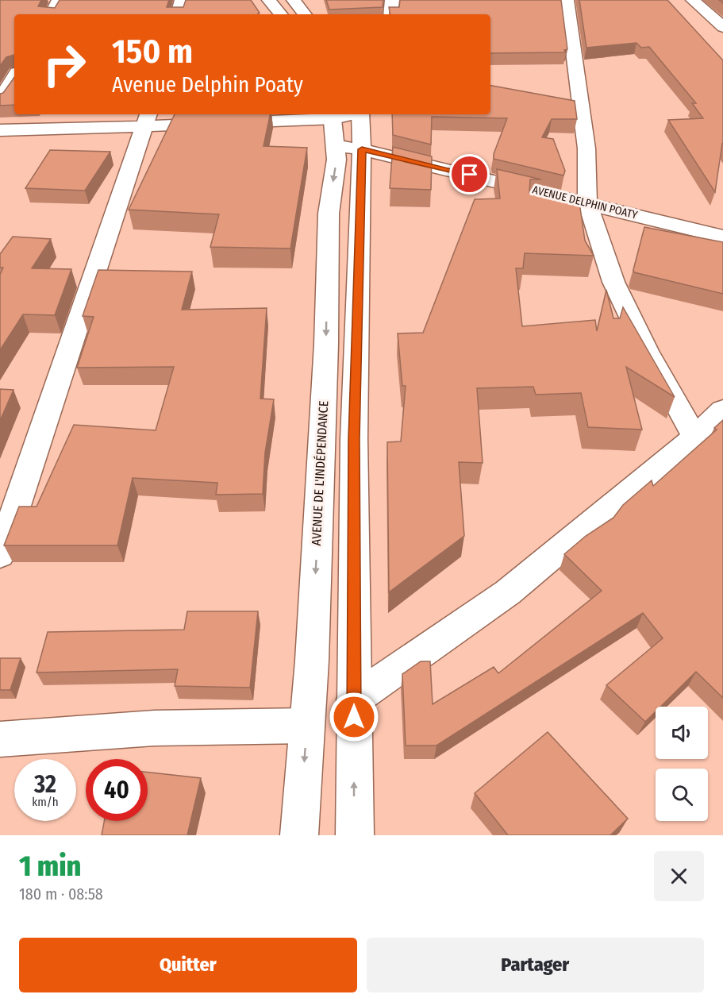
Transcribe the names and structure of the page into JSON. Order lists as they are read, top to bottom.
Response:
{
  "streets": {
    "street": ["AVENUE DELPHIN POATY", "AVENUE DE L'INDÉPENDANCE"]
  },
  "crossings": [
    ["AVENUE DELPHIN POATY", "AVENUE DE L'INDÉPENDANCE"]
  ],
  "page": {
    "turn": ["150 m", "Avenue Delphin Poaty"],
    "speed": "32 km/h",
    "limit": "40",
    "heading": ["1 min", "180 m · 08:58"],
    "buttons": ["Quitter", "Partager"]
  }
}
